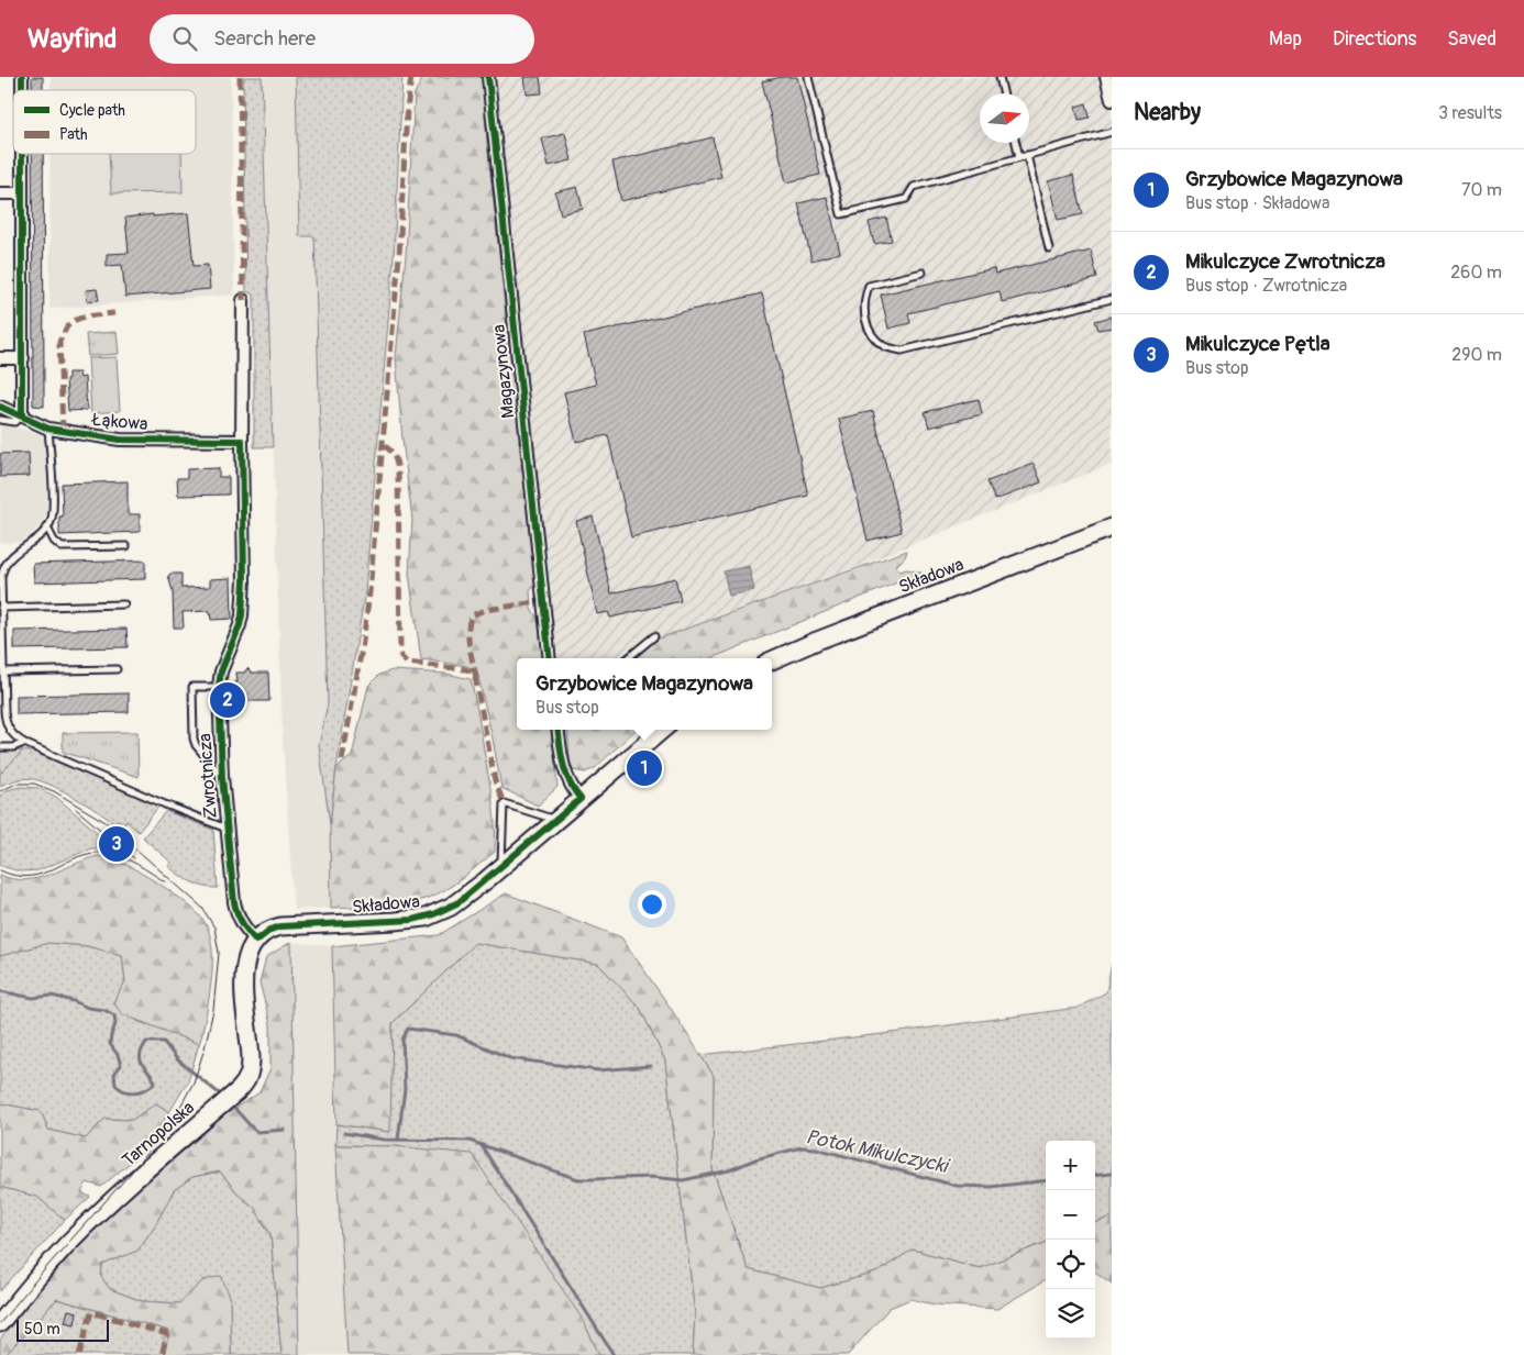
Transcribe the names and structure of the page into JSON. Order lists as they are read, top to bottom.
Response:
{
  "streets": {
    "main road": ["Składowa", "Tarnopolska"],
    "street": ["Magazynowa", "Łąkowa", "Zwrotnicza"]
  },
  "crossings": [
    ["Łąkowa", "Zwrotnicza"],
    ["Składowa", "Zwrotnicza"],
    ["Składowa", "Tarnopolska"],
    ["Zwrotnicza", "Tarnopolska"]
  ],
  "water": ["Potok Mikulczycki"],
  "legend": ["Cycle path", "Path"],
  "scale_bar": "50 m",
  "north": "right",
  "page": {
    "header": "Wayfind",
    "search": "Search here",
    "nav": ["Map", "Directions", "Saved"],
    "heading": ["Nearby", "3 results"],
    "list": [
      {
        "mark": "1",
        "name": "Grzybowice Magazynowa",
        "note": "Bus stop · Składowa",
        "value": "70 m"
      },
      {
        "mark": "2",
        "name": "Mikulczyce Zwrotnicza",
        "note": "Bus stop · Zwrotnicza",
        "value": "260 m"
      },
      {
        "mark": "3",
        "name": "Mikulczyce Pętla",
        "note": "Bus stop",
        "value": "290 m"
      }
    ],
    "popup": ["Grzybowice Magazynowa", "Bus stop"],
    "pins": ["2", "1", "3"],
    "map_buttons": ["+", "−"],
    "scale": "50 m"
  }
}
